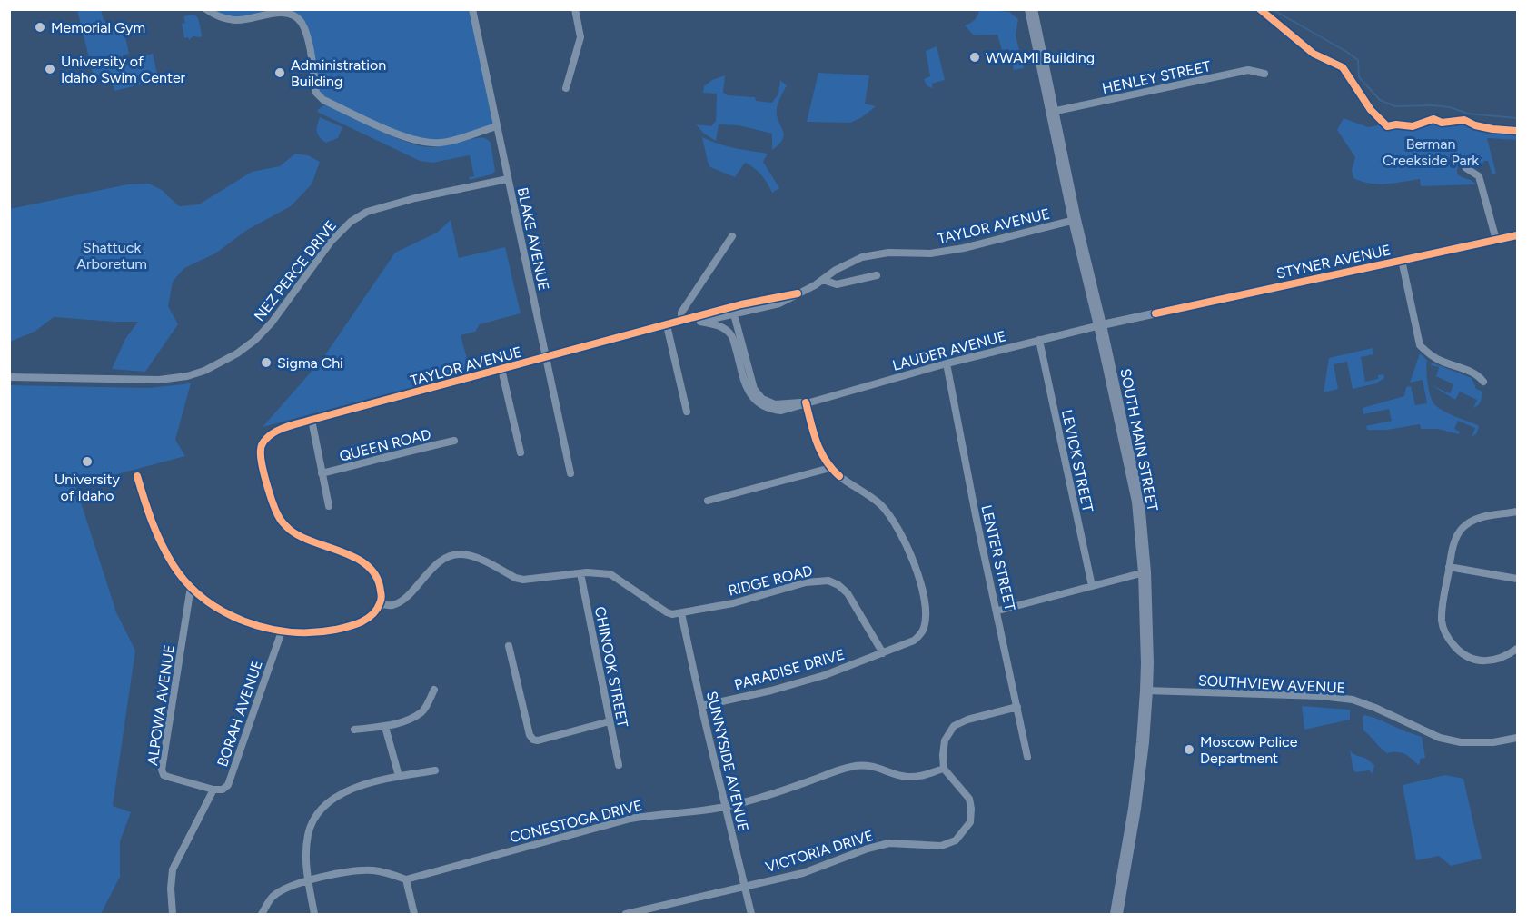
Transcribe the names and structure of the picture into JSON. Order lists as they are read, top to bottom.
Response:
{
  "streets": {
    "highway": ["SOUTH MAIN STREET"],
    "street": [
      "HENLEY STREET",
      "TAYLOR AVENUE",
      "BLAKE AVENUE",
      "STYNER AVENUE",
      "NEZ PERCE DRIVE",
      "LAUDER AVENUE",
      "QUEEN ROAD",
      "LEVICK STREET",
      "LENTER STREET",
      "RIDGE ROAD",
      "CHINOOK STREET",
      "PARADISE DRIVE",
      "SOUTHVIEW AVENUE",
      "ALPOWA AVENUE",
      "BORAH AVENUE",
      "SUNNYSIDE AVENUE",
      "CONESTOGA DRIVE",
      "VICTORIA DRIVE"
    ]
  },
  "crossings": [
    ["HENLEY STREET", "SOUTH MAIN STREET"],
    ["TAYLOR AVENUE", "BLAKE AVENUE"],
    ["TAYLOR AVENUE", "LAUDER AVENUE"],
    ["TAYLOR AVENUE", "SOUTH MAIN STREET"],
    ["TAYLOR AVENUE", "RIDGE ROAD"],
    ["BLAKE AVENUE", "NEZ PERCE DRIVE"],
    ["STYNER AVENUE", "LAUDER AVENUE"],
    ["STYNER AVENUE", "SOUTH MAIN STREET"],
    ["LAUDER AVENUE", "SOUTH MAIN STREET"],
    ["LAUDER AVENUE", "LEVICK STREET"],
    ["LAUDER AVENUE", "LENTER STREET"],
    ["SOUTH MAIN STREET", "SOUTHVIEW AVENUE"],
    ["RIDGE ROAD", "CHINOOK STREET"],
    ["RIDGE ROAD", "PARADISE DRIVE"],
    ["RIDGE ROAD", "SUNNYSIDE AVENUE"],
    ["PARADISE DRIVE", "SUNNYSIDE AVENUE"],
    ["ALPOWA AVENUE", "BORAH AVENUE"],
    ["SUNNYSIDE AVENUE", "CONESTOGA DRIVE"],
    ["SUNNYSIDE AVENUE", "VICTORIA DRIVE"],
    ["CONESTOGA DRIVE", "VICTORIA DRIVE"]
  ],
  "parks": ["Berman Creekside Park", "Shattuck Arboretum"],
  "places": [
    "Memorial Gym",
    "WWAMI Building",
    "University of Idaho Swim Center",
    "Administration Building",
    "Sigma Chi",
    "University of Idaho",
    "Moscow Police Department"
  ]
}
